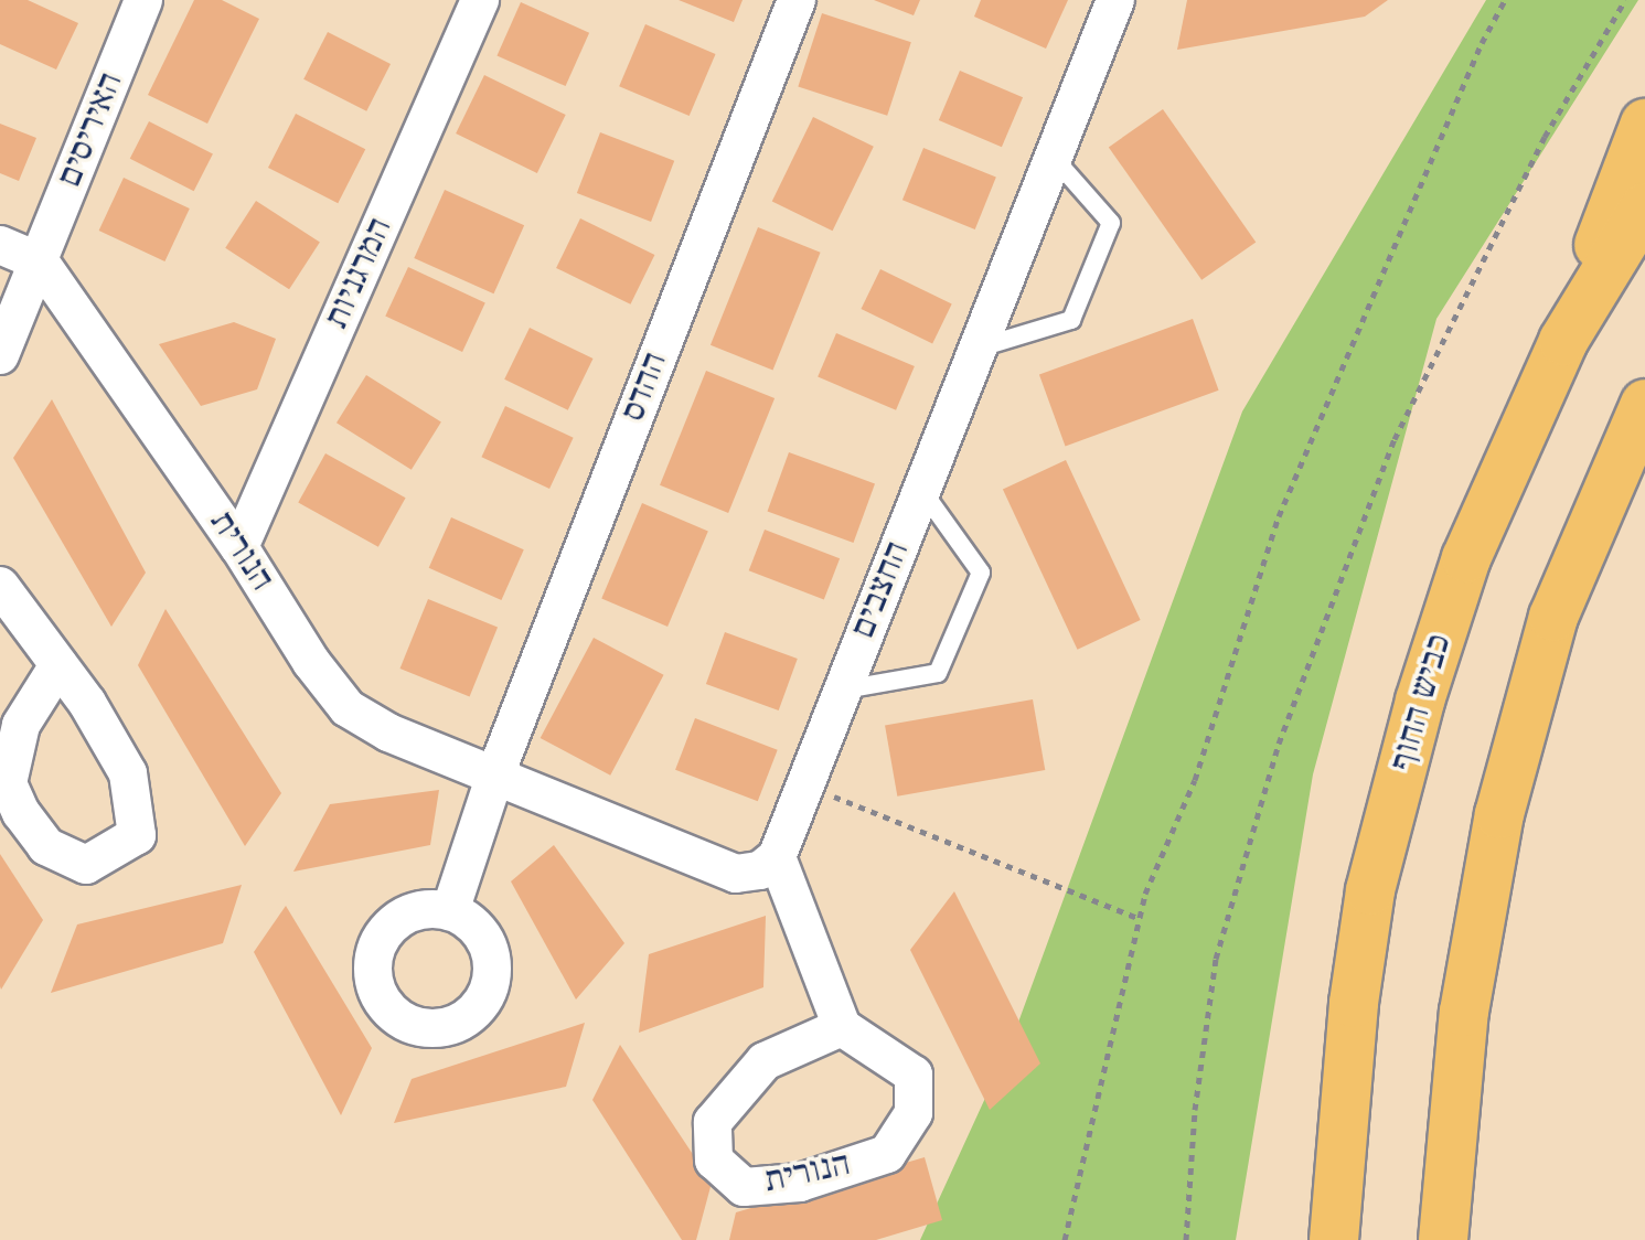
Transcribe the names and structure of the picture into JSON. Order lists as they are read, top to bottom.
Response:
{
  "streets": {
    "highway": ["כביש החוף"],
    "street": [
      "האיריסים",
      "המרגניות",
      "ההדס",
      "הנורית",
      "החצבים"
    ]
  },
  "crossings": [
    ["האיריסים", "הנורית"],
    ["המרגניות", "הנורית"],
    ["ההדס", "הנורית"],
    ["הנורית", "החצבים"]
  ]
}
